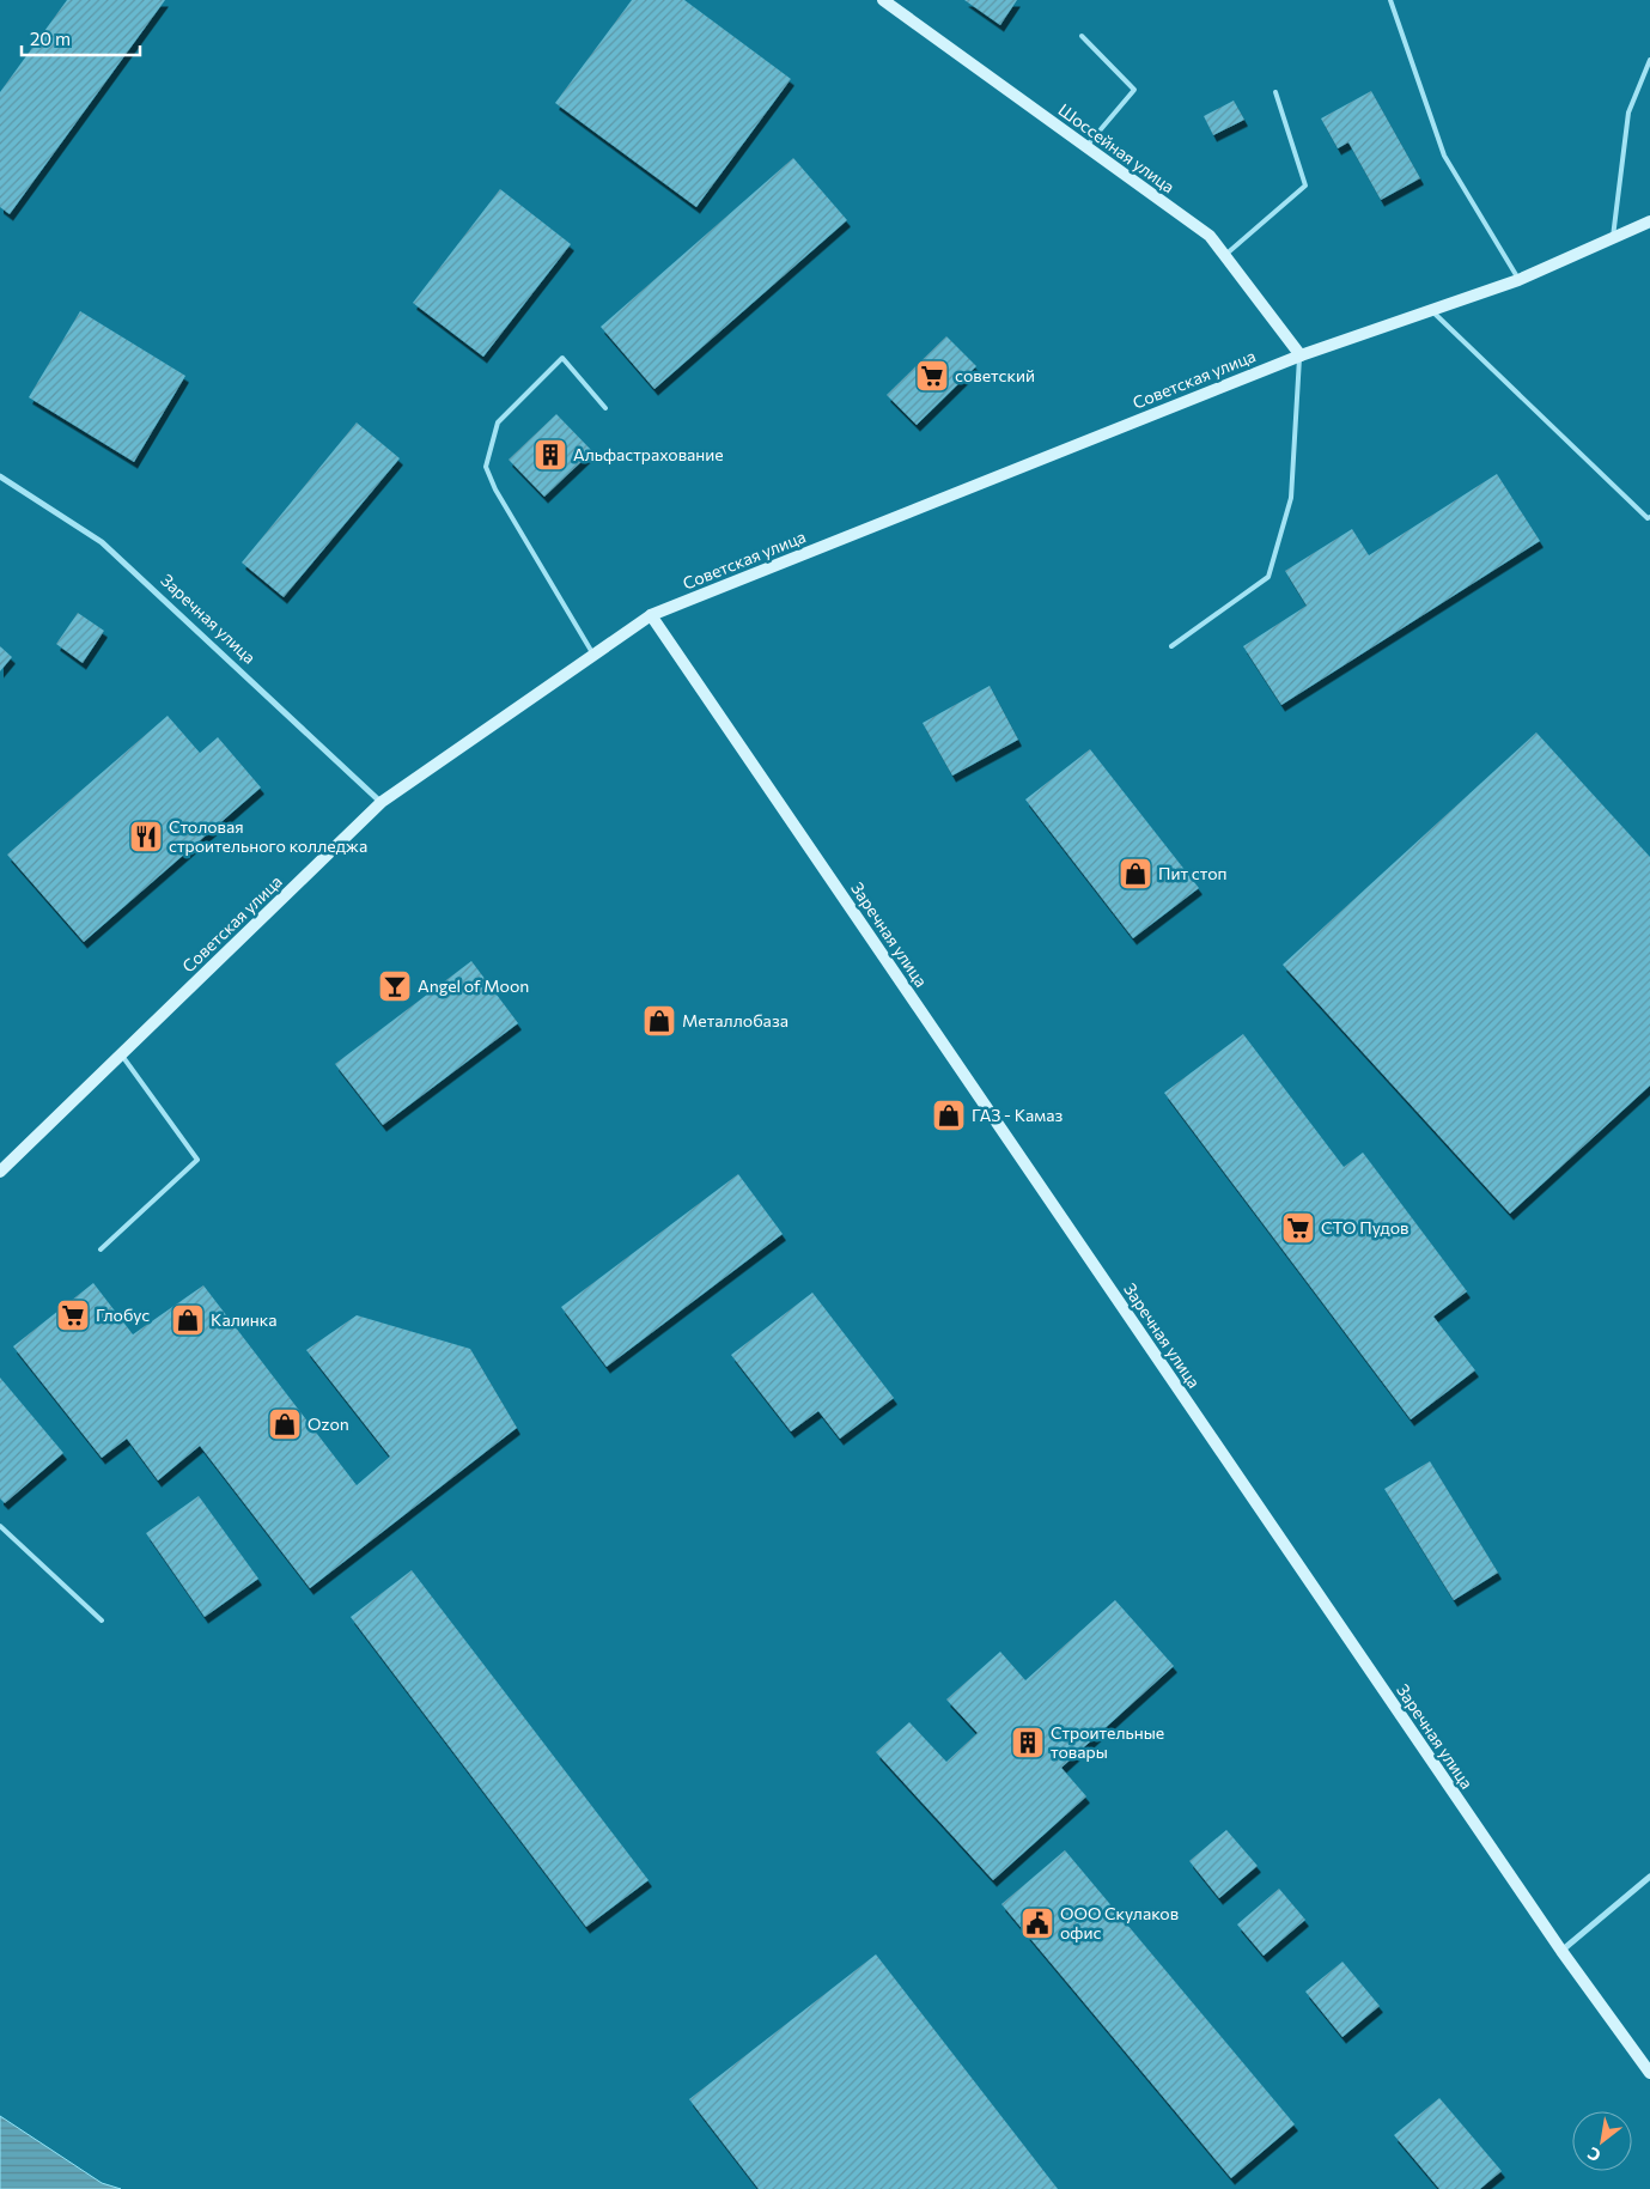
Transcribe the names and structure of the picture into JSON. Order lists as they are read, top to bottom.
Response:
{
  "streets": {
    "main road": ["Шоссейная улица", "Советская улица", "Заречная улица"]
  },
  "crossings": [
    ["Шоссейная улица", "Советская улица"],
    ["Советская улица", "Заречная улица"]
  ],
  "places": {
    "supermarket": ["советский", "СТО Пудов", "Глобус"],
    "building": ["Альфастрахование", "Строительные товары"],
    "restaurant": ["Столовая строительного колледжа"],
    "shop": [
      "Пит стоп",
      "Металлобаза",
      "ГАЗ - Камаз",
      "Калинка",
      "Ozon"
    ],
    "bar": ["Angel of Moon"],
    "public building": ["ООО Скулаков офис"]
  },
  "scale_bar": "20 m",
  "north": "bottom left"
}
